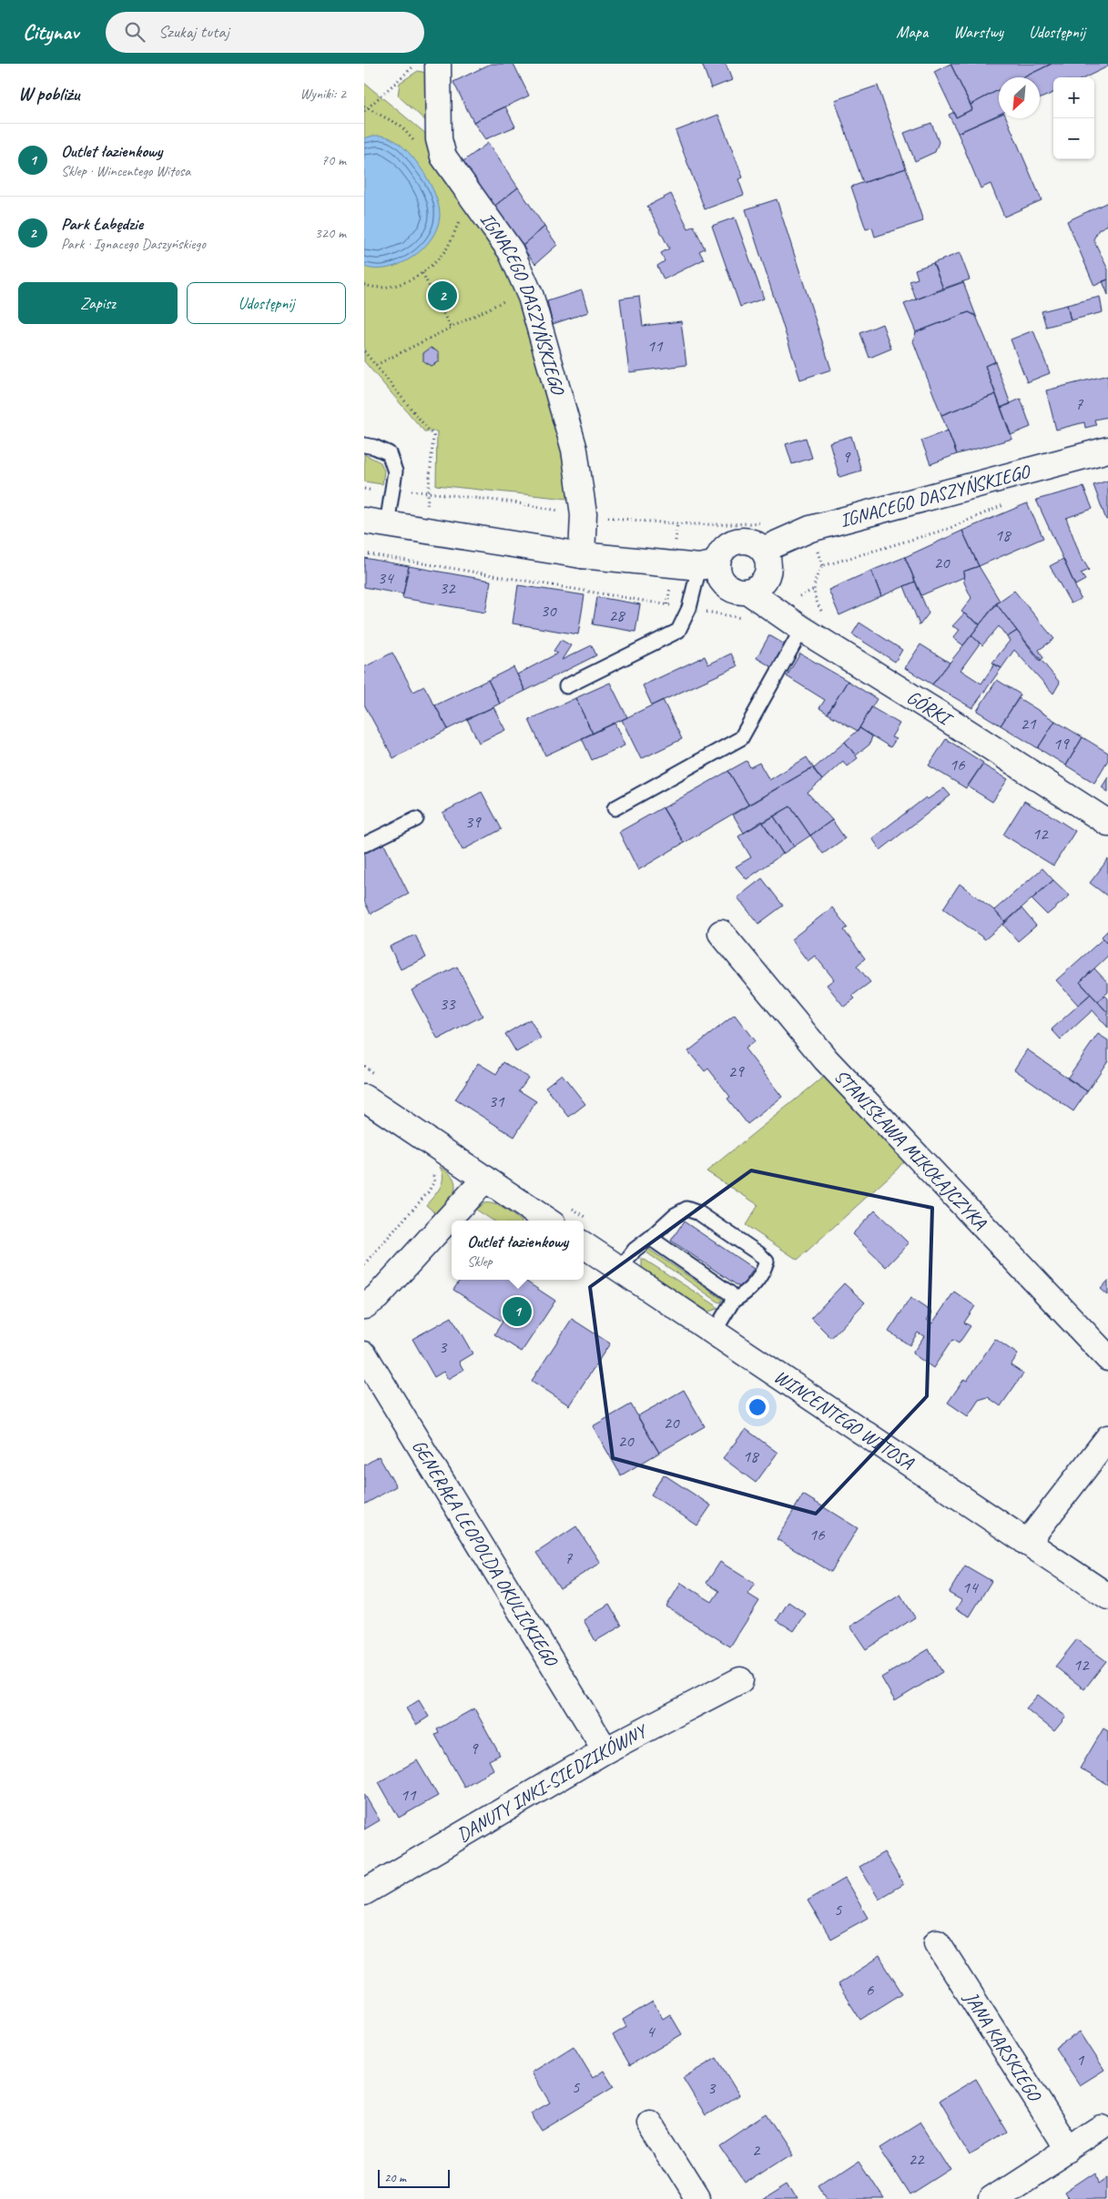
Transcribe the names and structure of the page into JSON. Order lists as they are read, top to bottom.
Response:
{
  "streets": {
    "street": [
      "IGNACEGO DASZYŃSKIEGO",
      "GÓRKI",
      "STANISŁAWA MIKOŁAJCZYKA",
      "WINCENTEGO WITOSA",
      "GENERAŁA LEOPOLDA OKULICKIEGO",
      "DANUTY INKI-SIEDZIKÓWNY",
      "JANA KARSKIEGO"
    ]
  },
  "crossings": [
    ["IGNACEGO DASZYŃSKIEGO", "GÓRKI"],
    ["GENERAŁA LEOPOLDA OKULICKIEGO", "DANUTY INKI-SIEDZIKÓWNY"]
  ],
  "house_numbers": [
    "11",
    "7",
    "9",
    "18",
    "20",
    "34",
    "32",
    "30",
    "28",
    "21",
    "19",
    "16",
    "39",
    "12",
    "33",
    "29",
    "31",
    "3",
    "20",
    "20",
    "18",
    "16",
    "7",
    "14",
    "12",
    "9",
    "11",
    "5",
    "6",
    "4",
    "1",
    "5",
    "3",
    "2",
    "22"
  ],
  "scale_bar": "20 m",
  "north": "bottom left",
  "page": {
    "header": "Citynav",
    "search": "Szukaj tutaj",
    "nav": ["Mapa", "Warstwy", "Udostępnij"],
    "heading": ["W pobliżu", "Wyniki: 2"],
    "map_buttons": ["+", "−"],
    "list": [
      {
        "mark": "1",
        "name": "Outlet łazienkowy",
        "note": "Sklep · Wincentego Witosa",
        "value": "70 m"
      },
      {
        "mark": "2",
        "name": "Park Łabędzie",
        "note": "Park · Ignacego Daszyńskiego",
        "value": "320 m"
      }
    ],
    "buttons": ["Zapisz", "Udostępnij"],
    "pins": ["2", "1"],
    "popup": ["Outlet łazienkowy", "Sklep"],
    "scale": "20 m"
  }
}
